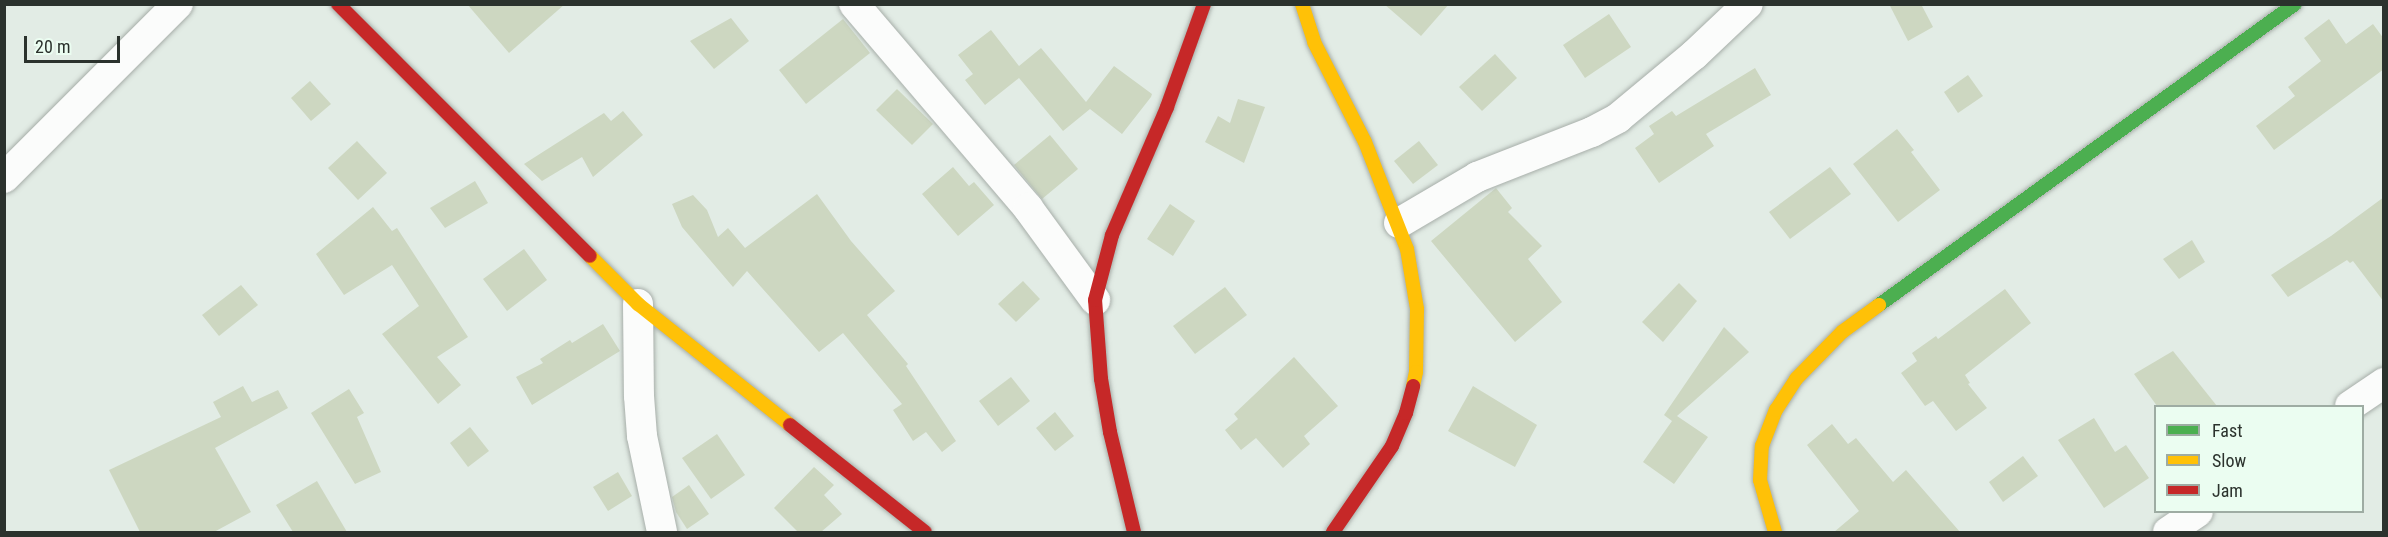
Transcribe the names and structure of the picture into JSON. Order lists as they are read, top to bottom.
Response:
{
  "legend": ["Fast", "Slow", "Jam"],
  "scale_bar": "20 m"
}
